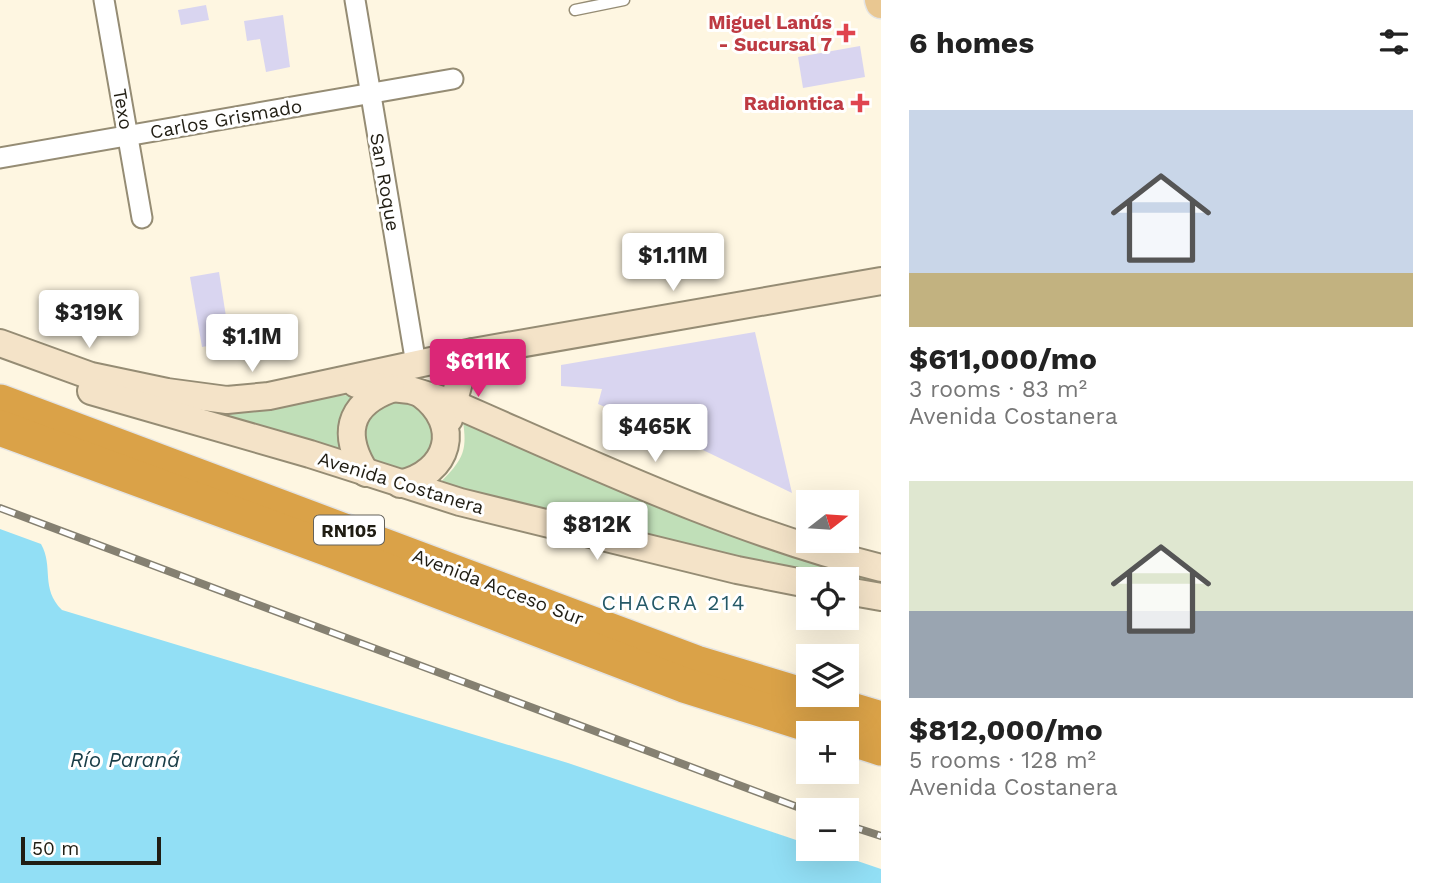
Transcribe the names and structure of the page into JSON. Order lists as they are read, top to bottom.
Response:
{
  "streets": {
    "highway": ["RN105", "Avenida Acceso Sur"],
    "main road": ["Avenida Costanera"],
    "street": ["Texo", "Carlos Grismado", "San Roque"]
  },
  "crossings": [
    ["Texo", "Carlos Grismado"],
    ["Carlos Grismado", "San Roque"]
  ],
  "districts": ["CHACRA 214"],
  "water": ["Río Paraná"],
  "places": {
    "health": ["Miguel Lanús - Sucursal 7", "Radiontica"]
  },
  "scale_bar": "50 m",
  "north": "right",
  "page": {
    "heading": "6 homes",
    "list": [
      {
        "name": "$611,000/mo",
        "note": "3 rooms · 83 m² · Avenida Costanera"
      },
      {
        "name": "$812,000/mo",
        "note": "5 rooms · 128 m² · Avenida Costanera"
      }
    ],
    "price": [
      "$1.11M",
      "$319K",
      "$1.1M",
      "$611K",
      "$465K",
      "$812K"
    ],
    "map_buttons": ["+", "−"],
    "scale": "50 m"
  }
}
